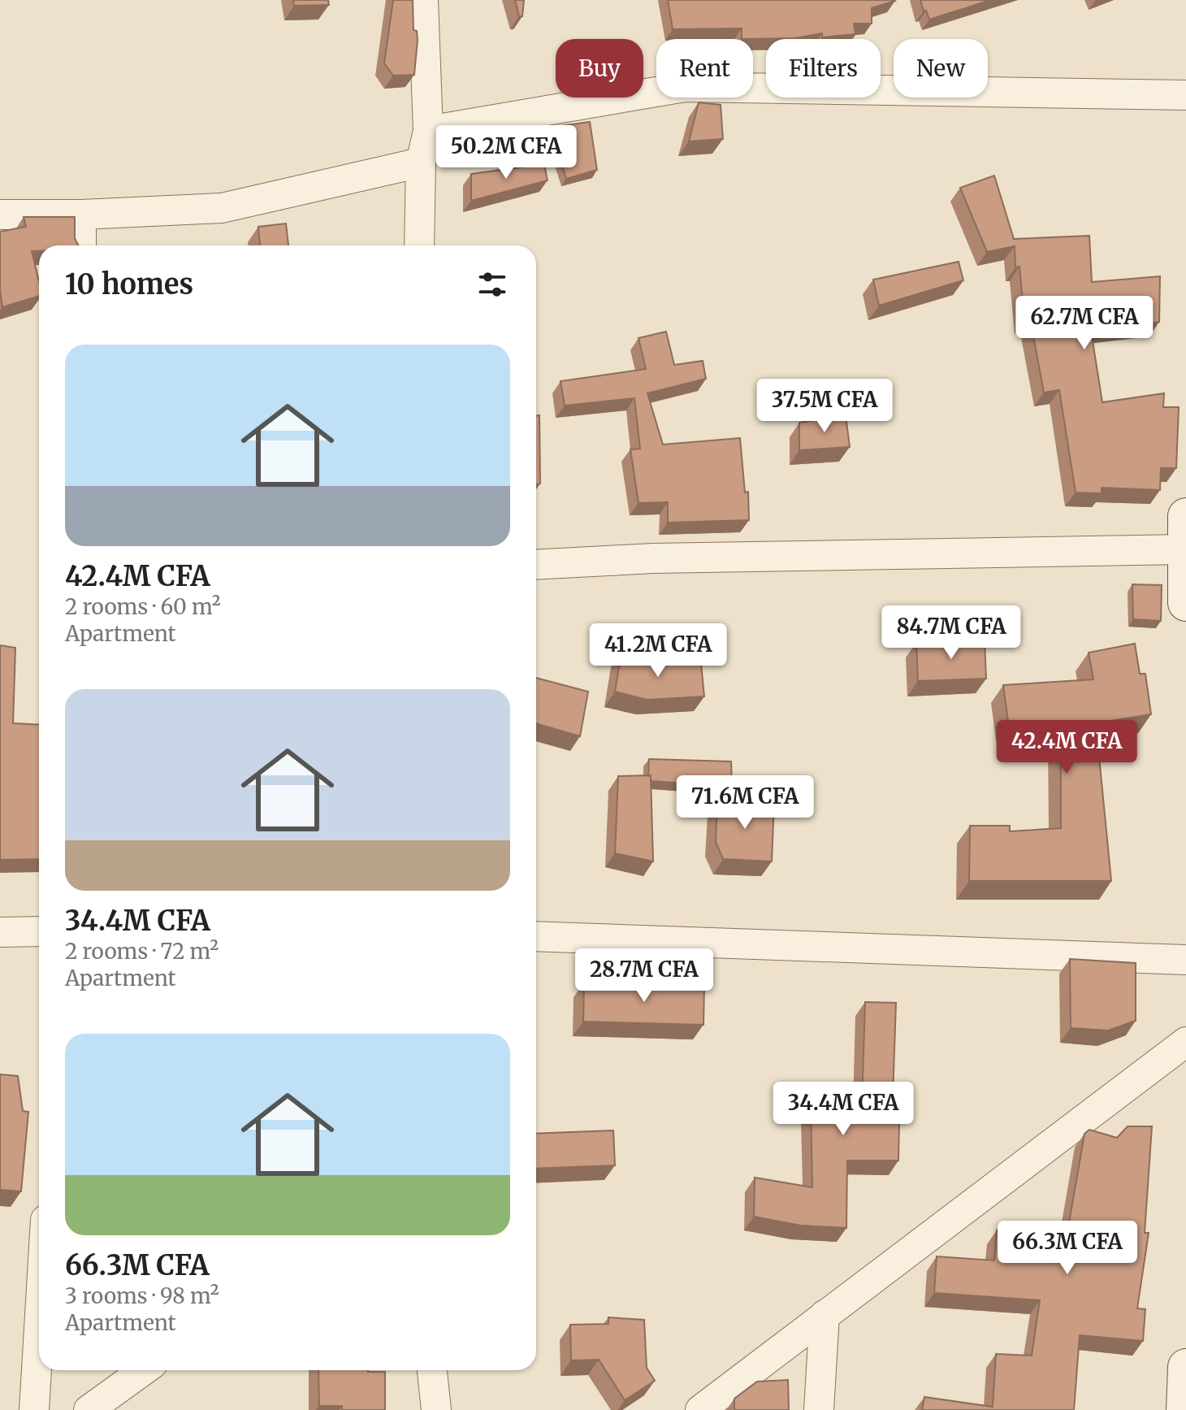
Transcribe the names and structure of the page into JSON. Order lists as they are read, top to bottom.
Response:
{
  "page": {
    "chip": [
      "Buy",
      "Rent",
      "Filters",
      "New"
    ],
    "price": [
      "50.2M CFA",
      "62.7M CFA",
      "37.5M CFA",
      "84.7M CFA",
      "41.2M CFA",
      "42.4M CFA",
      "71.6M CFA",
      "28.7M CFA",
      "34.4M CFA",
      "66.3M CFA"
    ],
    "heading": "10 homes",
    "list": [
      {
        "name": "42.4M CFA",
        "note": "2 rooms · 60 m² · Apartment"
      },
      {
        "name": "34.4M CFA",
        "note": "2 rooms · 72 m² · Apartment"
      },
      {
        "name": "66.3M CFA",
        "note": "3 rooms · 98 m² · Apartment"
      }
    ]
  }
}
